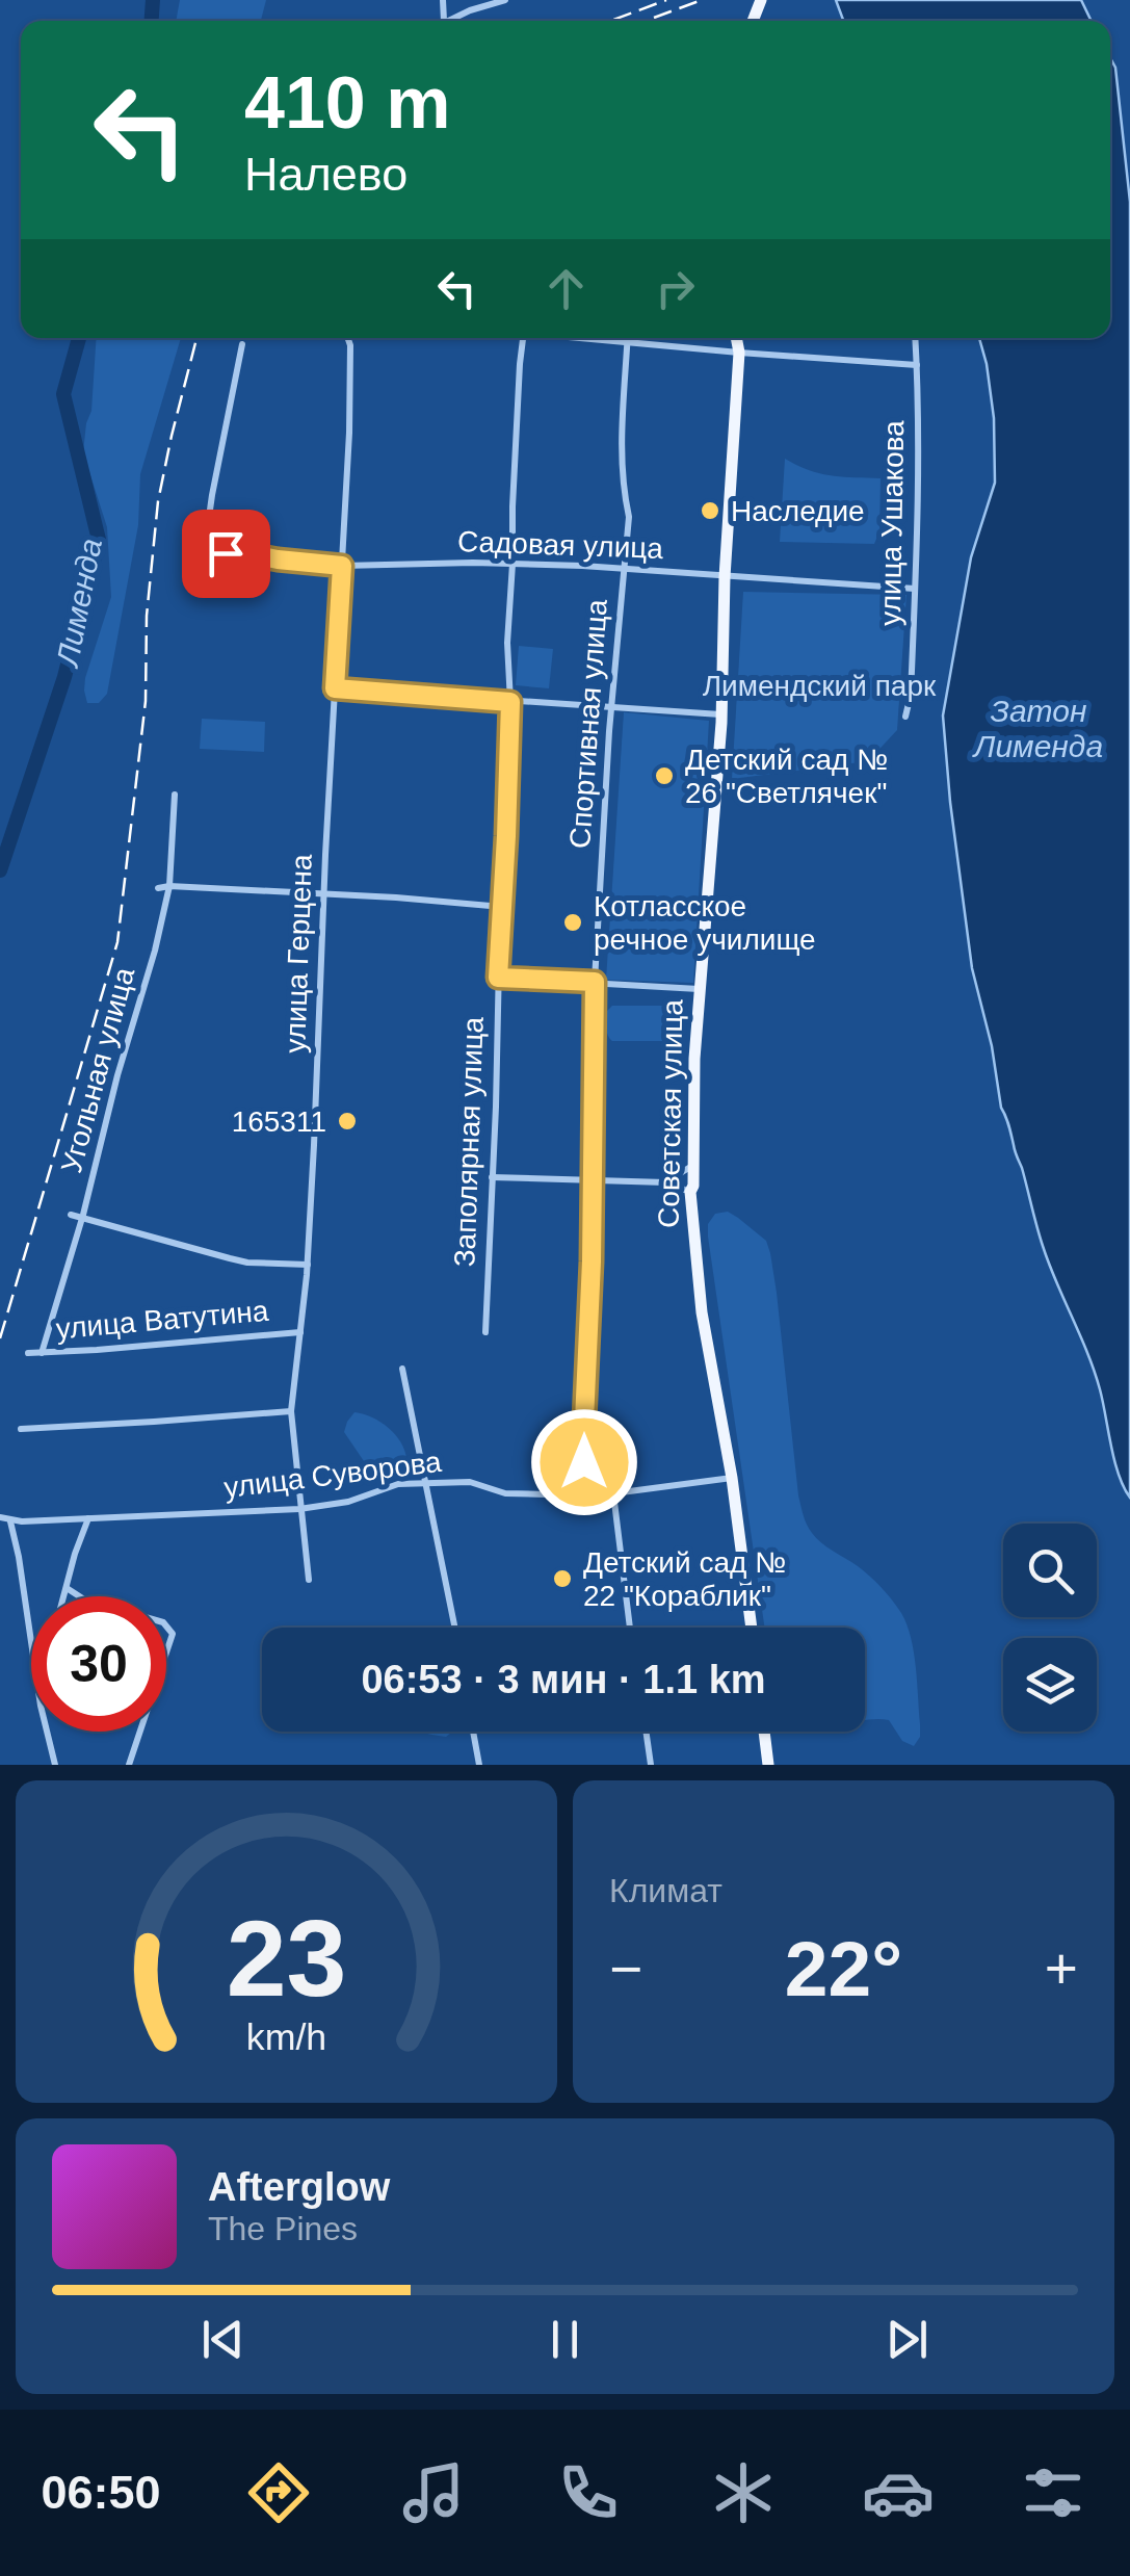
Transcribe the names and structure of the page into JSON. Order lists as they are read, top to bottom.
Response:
{
  "streets": {
    "main road": ["Советская улица"],
    "street": [
      "улица Ушакова",
      "Садовая улица",
      "Спортивная улица",
      "улица Герцена",
      "Угольная улица",
      "Заполярная улица",
      "улица Ватутина",
      "улица Суворова"
    ]
  },
  "crossings": [
    ["улица Ушакова", "Садовая улица"],
    ["Садовая улица", "Спортивная улица"],
    ["Садовая улица", "улица Герцена"],
    ["Садовая улица", "Советская улица"],
    ["Садовая улица", "Заполярная улица"],
    ["Спортивная улица", "улица Суворова"],
    ["улица Герцена", "улица Ватутина"],
    ["улица Герцена", "улица Суворова"],
    ["Угольная улица", "улица Ватутина"],
    ["Советская улица", "улица Суворова"]
  ],
  "water": ["Лименда", "Затон Лименда"],
  "parks": ["Лимендский парк"],
  "places": [
    "Наследие",
    "Детский сад № 26 \"Светлячек\"",
    "Котласское речное училище",
    "165311",
    "Детский сад № 22 \"Кораблик\""
  ],
  "page": {
    "turn": ["410 m", "Налево"],
    "limit": "30",
    "trip": "06:53 · 3 мин · 1.1 km",
    "tile": "Климат",
    "heat": ["−", "22°", "+"],
    "song": ["Afterglow", "The Pines"],
    "tabs": "06:50",
    "gauge": ["23", "km/h"]
  }
}
